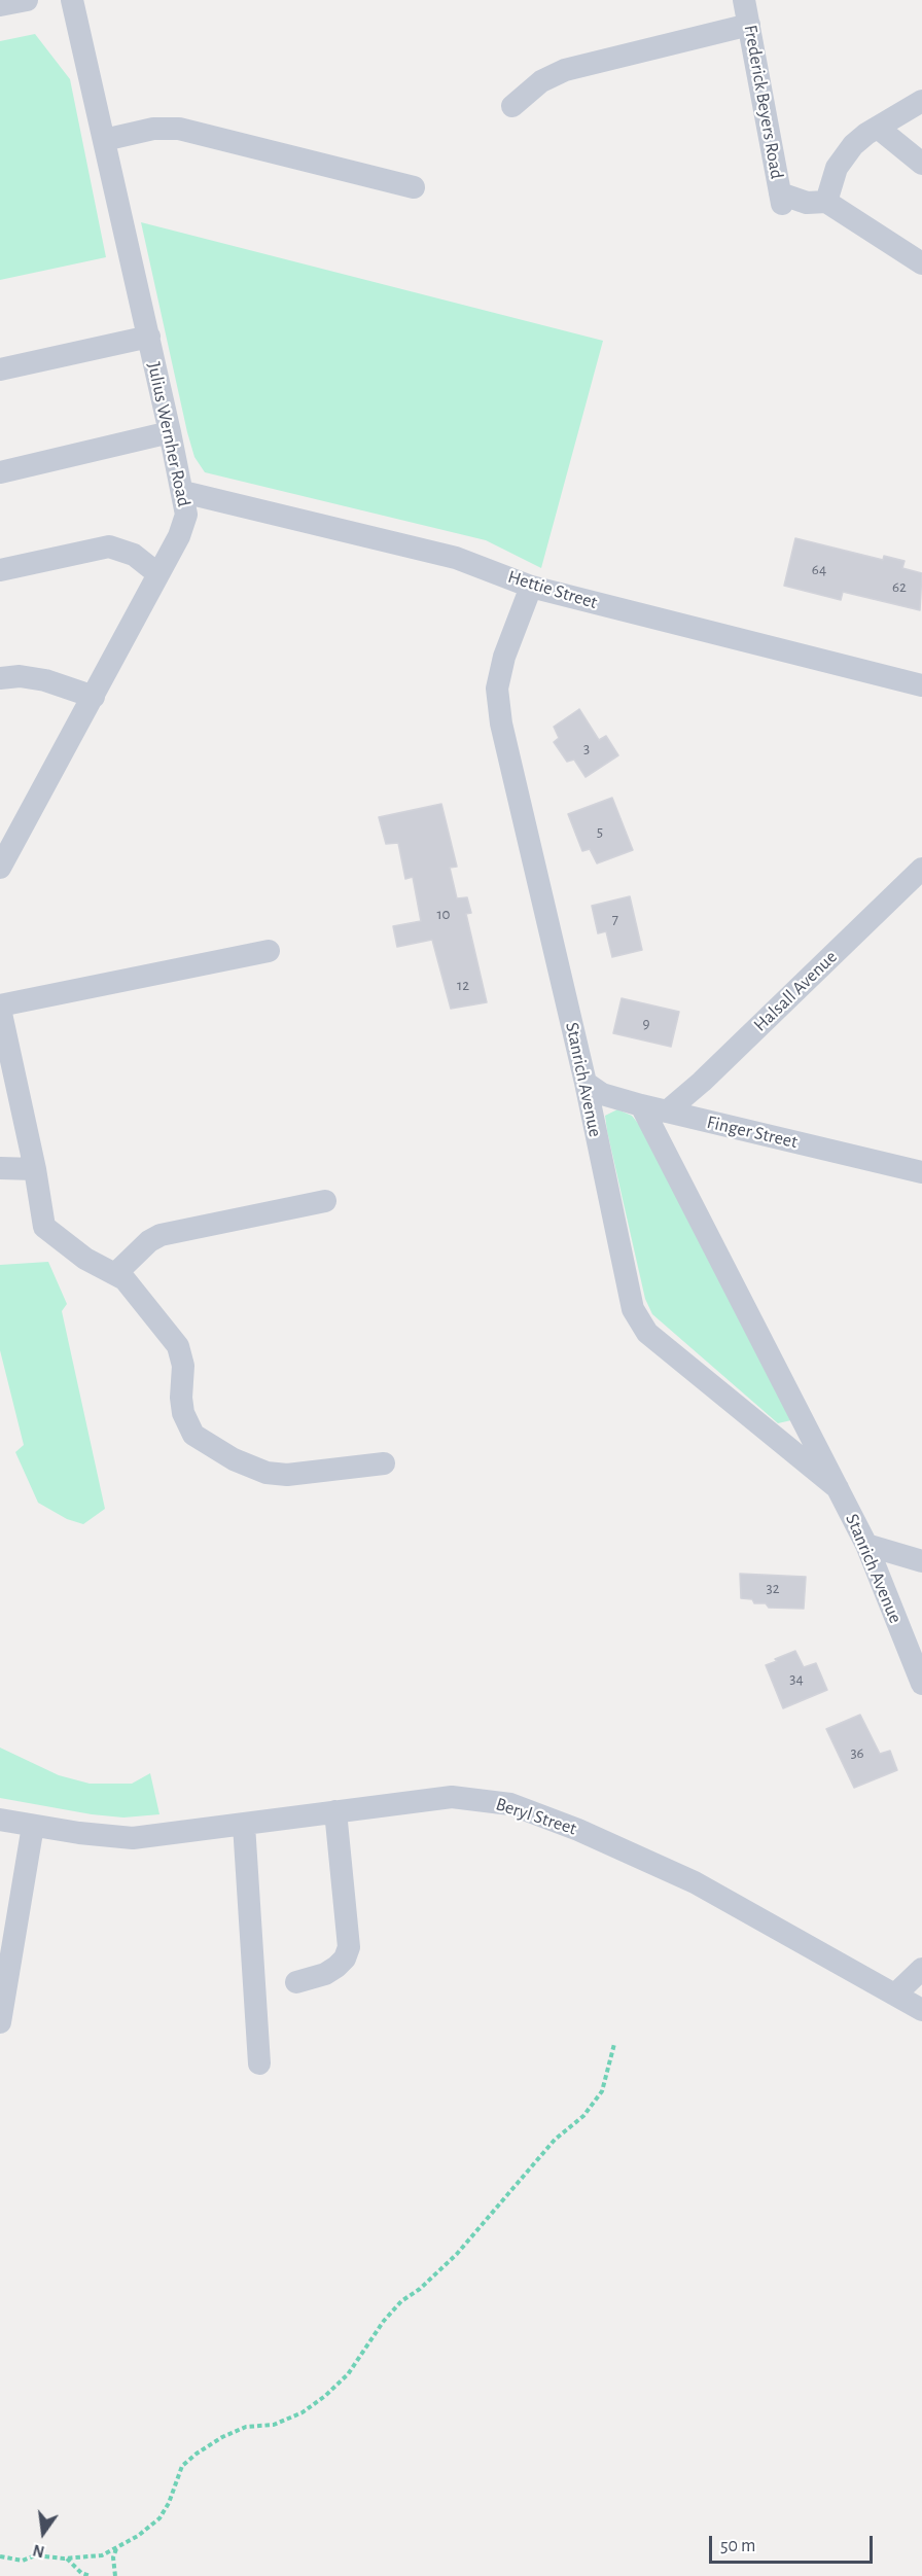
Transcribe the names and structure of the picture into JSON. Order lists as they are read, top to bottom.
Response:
{
  "streets": {
    "street": [
      "Frederick Beyers Road",
      "Julius Wernher Road",
      "Hettie Street",
      "Halsall Avenue",
      "Stanrich Avenue",
      "Finger Street",
      "Beryl Street"
    ]
  },
  "crossings": [
    ["Julius Wernher Road", "Hettie Street"],
    ["Hettie Street", "Stanrich Avenue"],
    ["Halsall Avenue", "Finger Street"],
    ["Stanrich Avenue", "Finger Street"]
  ],
  "house_numbers": [
    "64",
    "62",
    "3",
    "5",
    "10",
    "7",
    "12",
    "9",
    "32",
    "34",
    "36"
  ],
  "scale_bar": "50 m",
  "north": "bottom"
}
